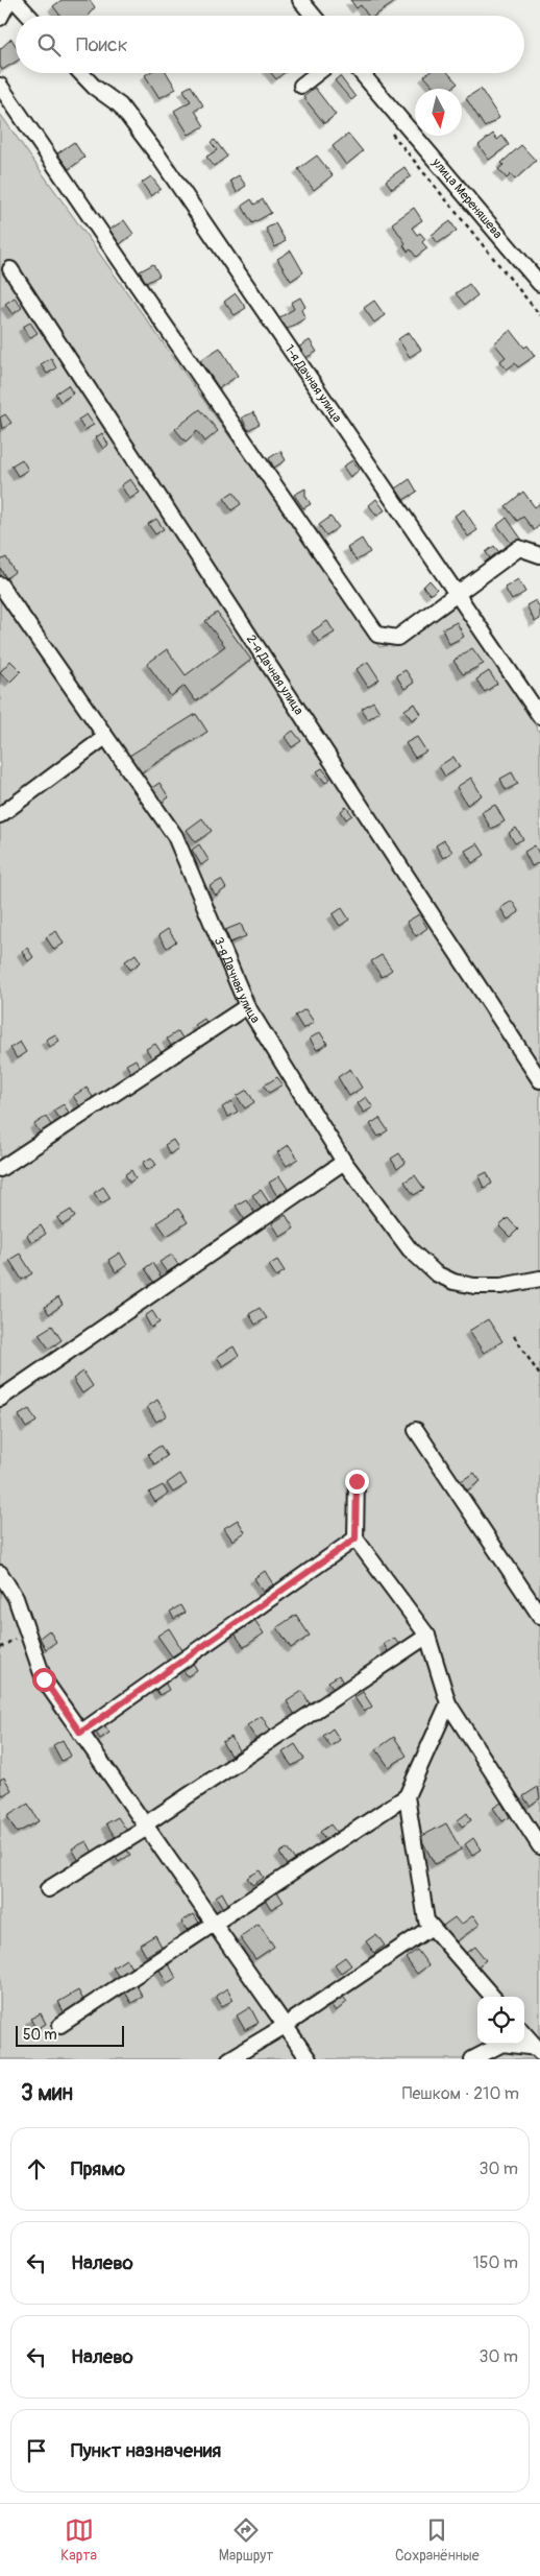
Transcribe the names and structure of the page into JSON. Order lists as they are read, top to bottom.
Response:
{
  "streets": {
    "street": [
      "улица Мереняшева",
      "1-я Дачная улица",
      "2-я Дачная улица",
      "3-я Дачная улица"
    ]
  },
  "scale_bar": "50 m",
  "north": "bottom",
  "page": {
    "search": "Поиск",
    "scale": "50 m",
    "heading": ["3 мин", "Пешком · 210 m"],
    "list": [
      ["Прямо", "30 m"],
      ["Налево", "150 m"],
      ["Налево", "30 m"],
      "Пункт назначения"
    ],
    "nav": ["Карта", "Маршрут", "Сохранённые"]
  }
}
